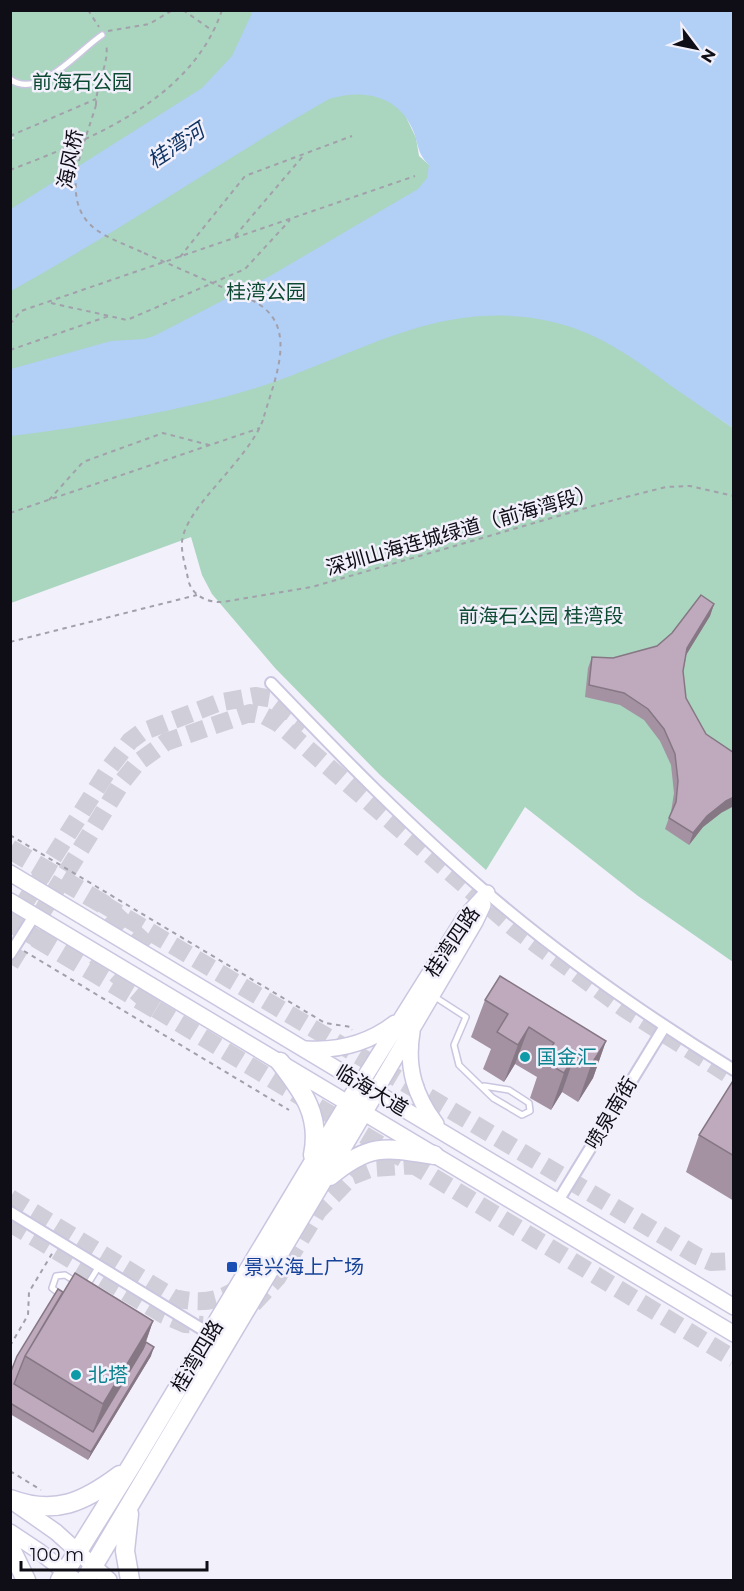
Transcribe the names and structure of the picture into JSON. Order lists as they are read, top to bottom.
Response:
{
  "streets": {
    "main road": ["桂湾四路", "临海大道"],
    "street": ["喷泉南街"],
    "path": ["海风桥", "深圳山海连城绿道（前海湾段）"]
  },
  "crossings": [
    ["桂湾四路", "临海大道"],
    ["临海大道", "喷泉南街"]
  ],
  "water": ["桂湾河"],
  "parks": ["前海石公园", "桂湾公园", "前海石公园 桂湾段"],
  "places": {
    "other": ["国金汇", "北塔"],
    "transit": ["景兴海上广场"]
  },
  "scale_bar": "100 m",
  "north": "bottom right"
}
